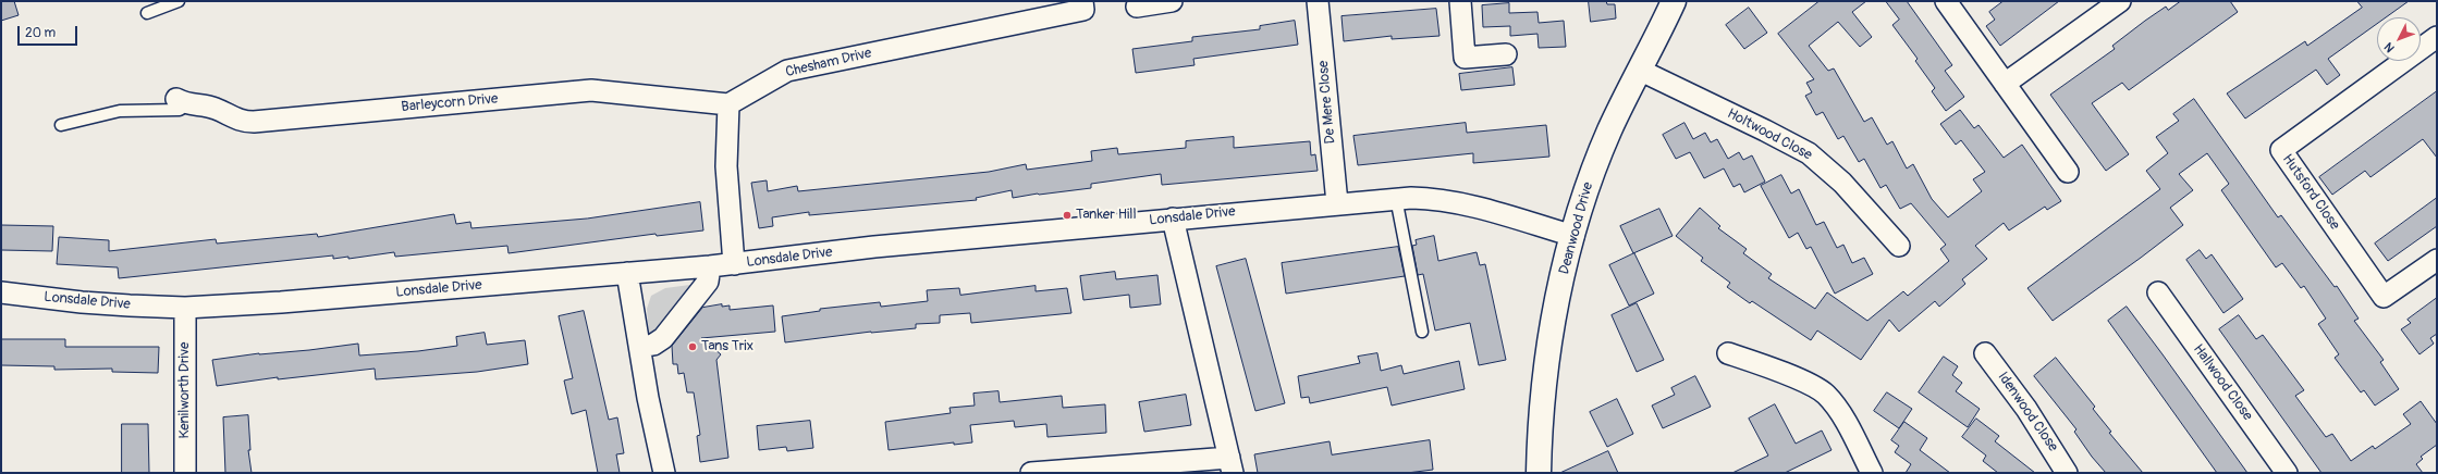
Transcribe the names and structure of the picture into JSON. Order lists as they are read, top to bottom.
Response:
{
  "streets": {
    "street": [
      "Chesham Drive",
      "De Mere Close",
      "Barleycorn Drive",
      "Holtwood Close",
      "Hutsford Close",
      "Lonsdale Drive",
      "Deanwood Drive",
      "Hallwood Close",
      "Kenilworth Drive",
      "Idenwood Close"
    ]
  },
  "crossings": [
    ["Chesham Drive", "Barleycorn Drive"],
    ["De Mere Close", "Lonsdale Drive"],
    ["Holtwood Close", "Deanwood Drive"],
    ["Lonsdale Drive", "Deanwood Drive"],
    ["Lonsdale Drive", "Kenilworth Drive"]
  ],
  "places": ["Tanker Hill", "Tans Trix"],
  "scale_bar": "20 m",
  "north": "bottom left"
}
